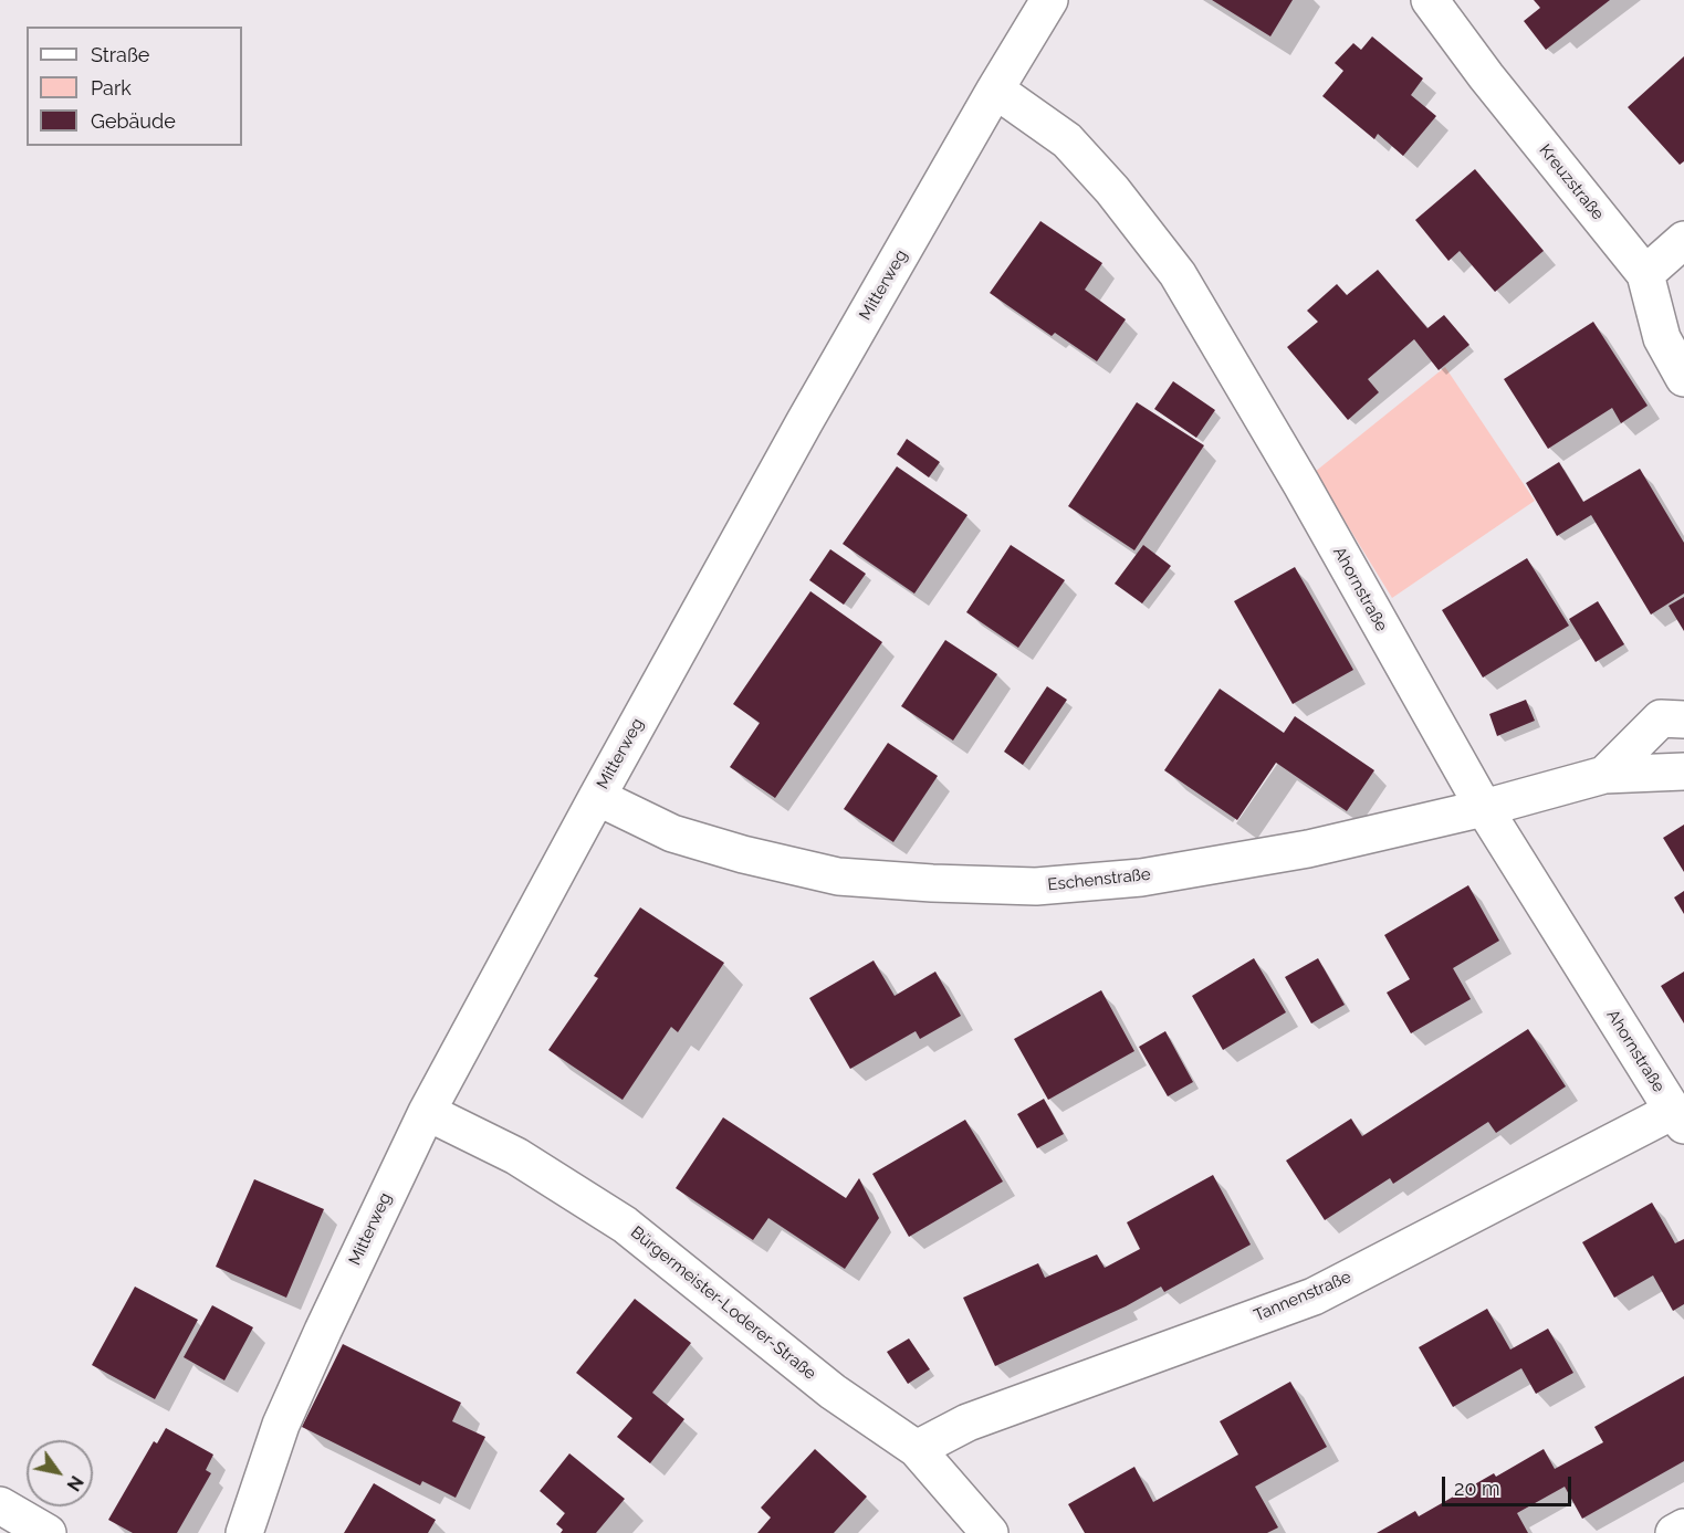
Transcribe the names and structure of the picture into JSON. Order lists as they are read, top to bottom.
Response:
{
  "streets": {
    "street": [
      "Kreuzstraße",
      "Mitterweg",
      "Ahornstraße",
      "Eschenstraße",
      "Tannenstraße",
      "Bürgermeister-Loderer-Straße"
    ]
  },
  "crossings": [
    ["Mitterweg", "Ahornstraße"],
    ["Mitterweg", "Eschenstraße"],
    ["Mitterweg", "Bürgermeister-Loderer-Straße"],
    ["Ahornstraße", "Eschenstraße"],
    ["Ahornstraße", "Tannenstraße"],
    ["Tannenstraße", "Bürgermeister-Loderer-Straße"]
  ],
  "legend": ["Straße", "Park", "Gebäude"],
  "scale_bar": "20 m",
  "north": "bottom right"
}
